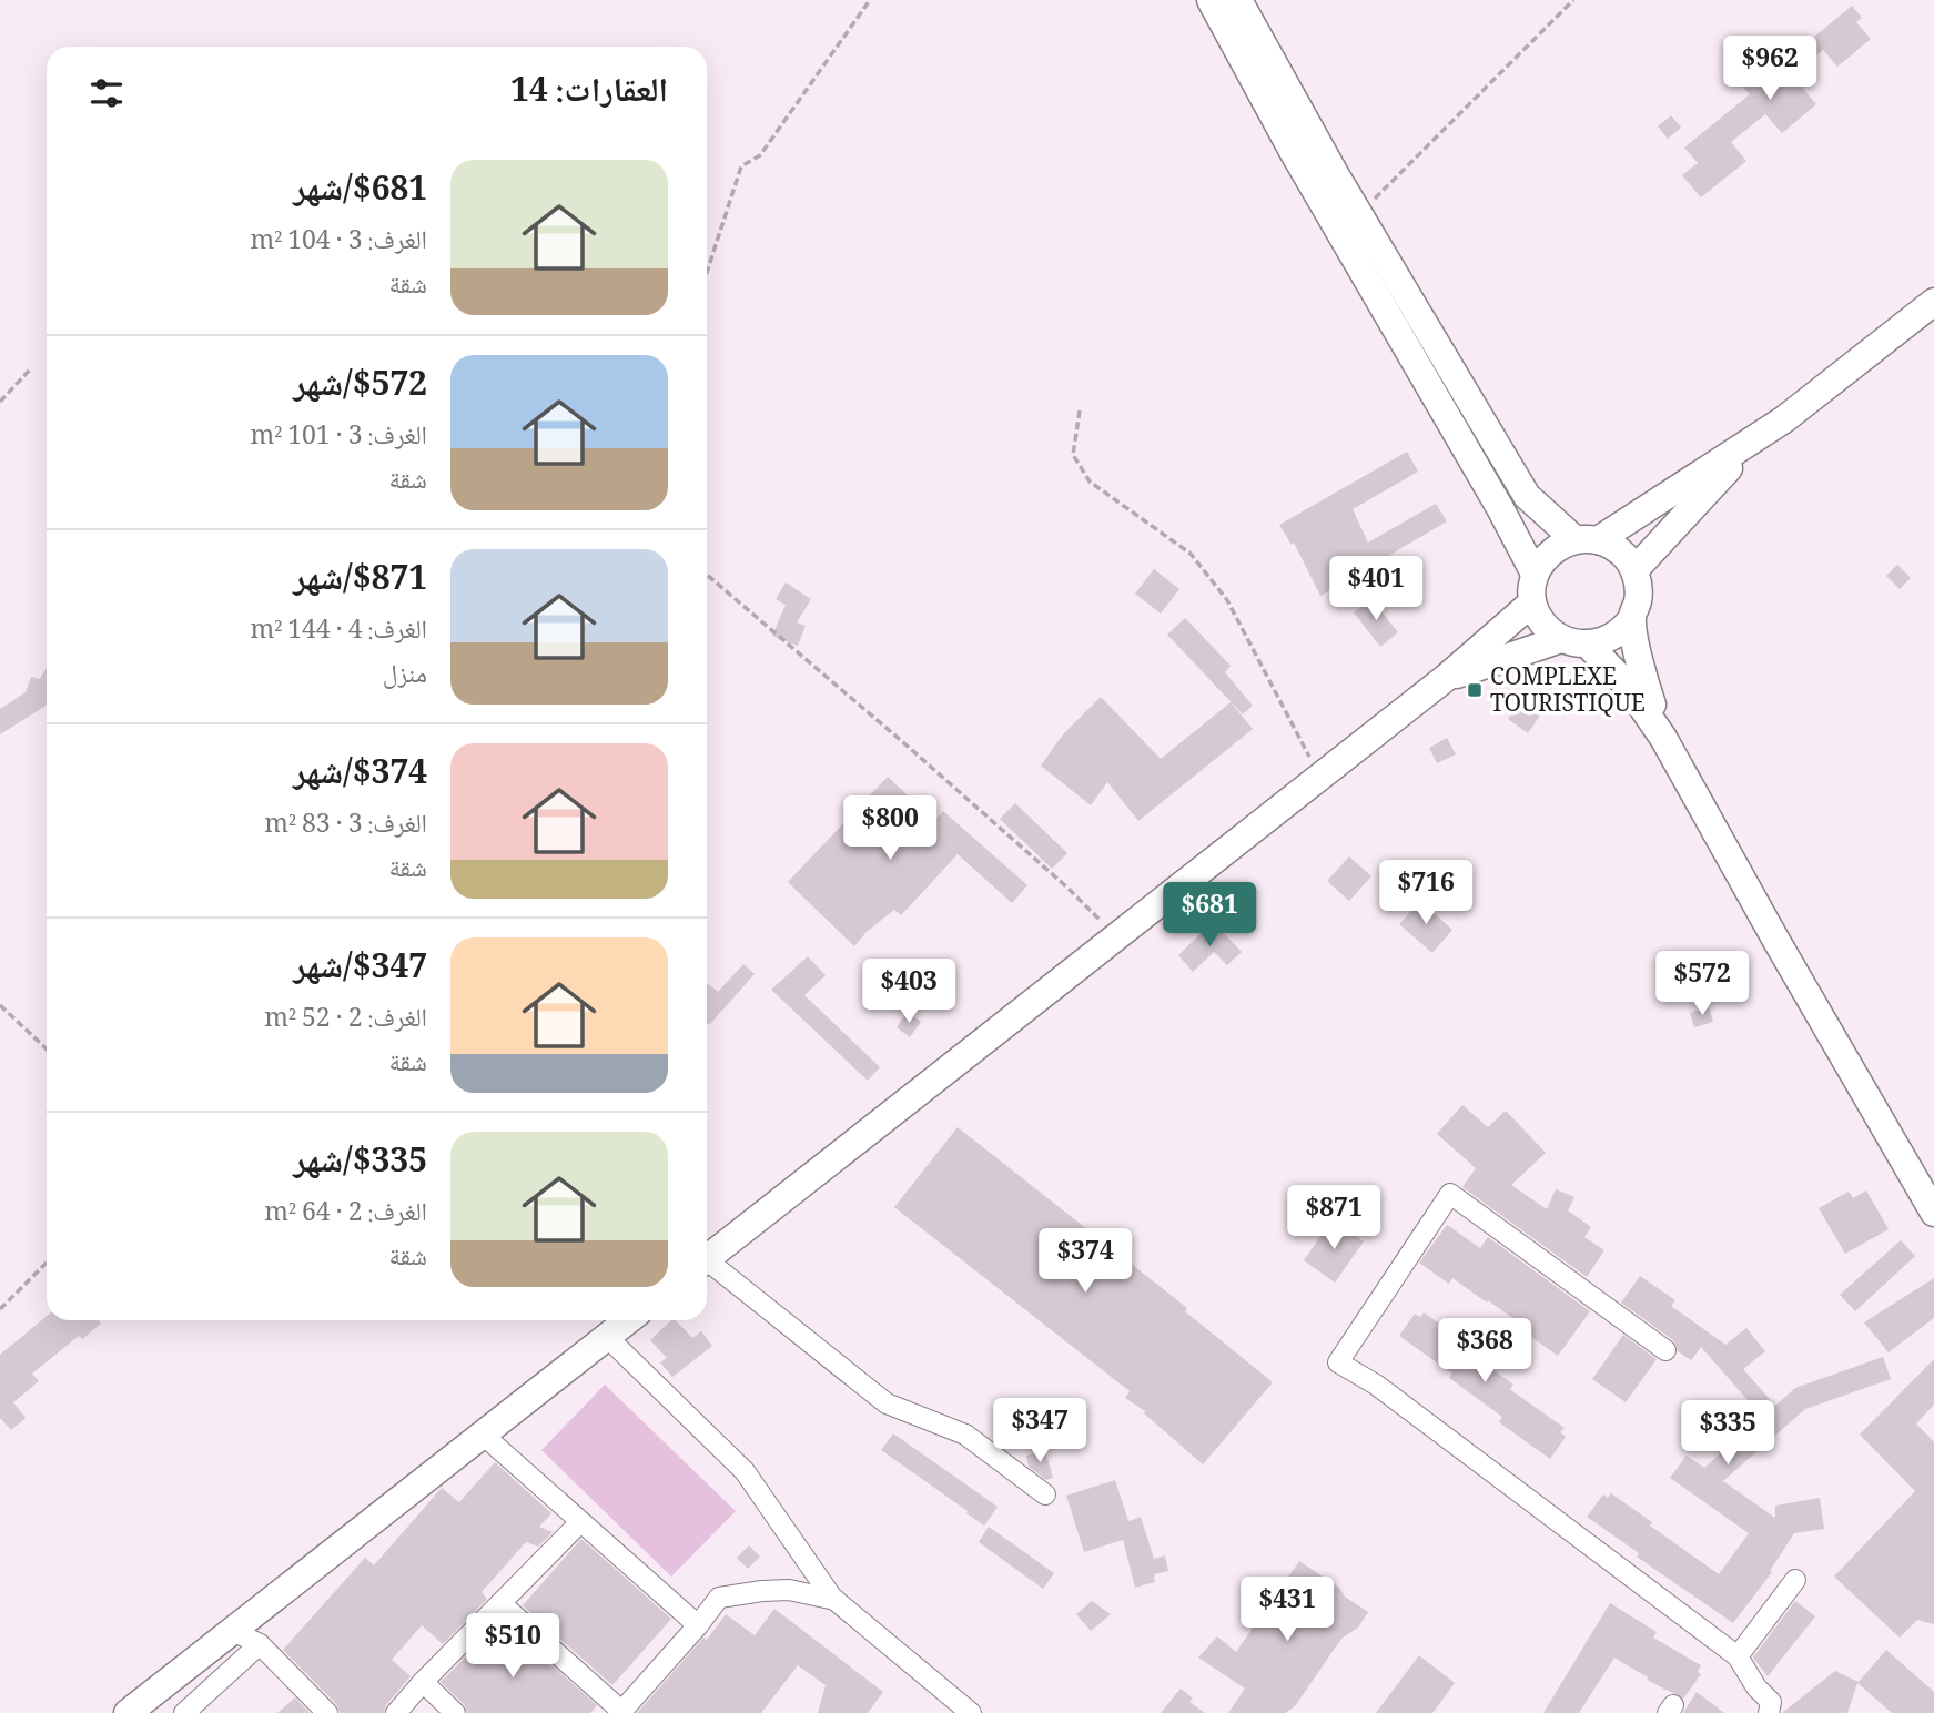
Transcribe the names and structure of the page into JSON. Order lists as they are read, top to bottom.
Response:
{
  "places": {
    "transit": ["COMPLEXE TOURISTIQUE"]
  },
  "page": {
    "price": [
      "$962",
      "$401",
      "$800",
      "$716",
      "$681",
      "$572",
      "$403",
      "$871",
      "$374",
      "$368",
      "$347",
      "$335",
      "$431",
      "$510"
    ],
    "heading": "العقارات: 14",
    "list": [
      {
        "name": "$681/شهر",
        "note": "الغرف: 3 · 104 m² · شقة"
      },
      {
        "name": "$572/شهر",
        "note": "الغرف: 3 · 101 m² · شقة"
      },
      {
        "name": "$871/شهر",
        "note": "الغرف: 4 · 144 m² · منزل"
      },
      {
        "name": "$374/شهر",
        "note": "الغرف: 3 · 83 m² · شقة"
      },
      {
        "name": "$347/شهر",
        "note": "الغرف: 2 · 52 m² · شقة"
      },
      {
        "name": "$335/شهر",
        "note": "الغرف: 2 · 64 m² · شقة"
      }
    ]
  }
}
